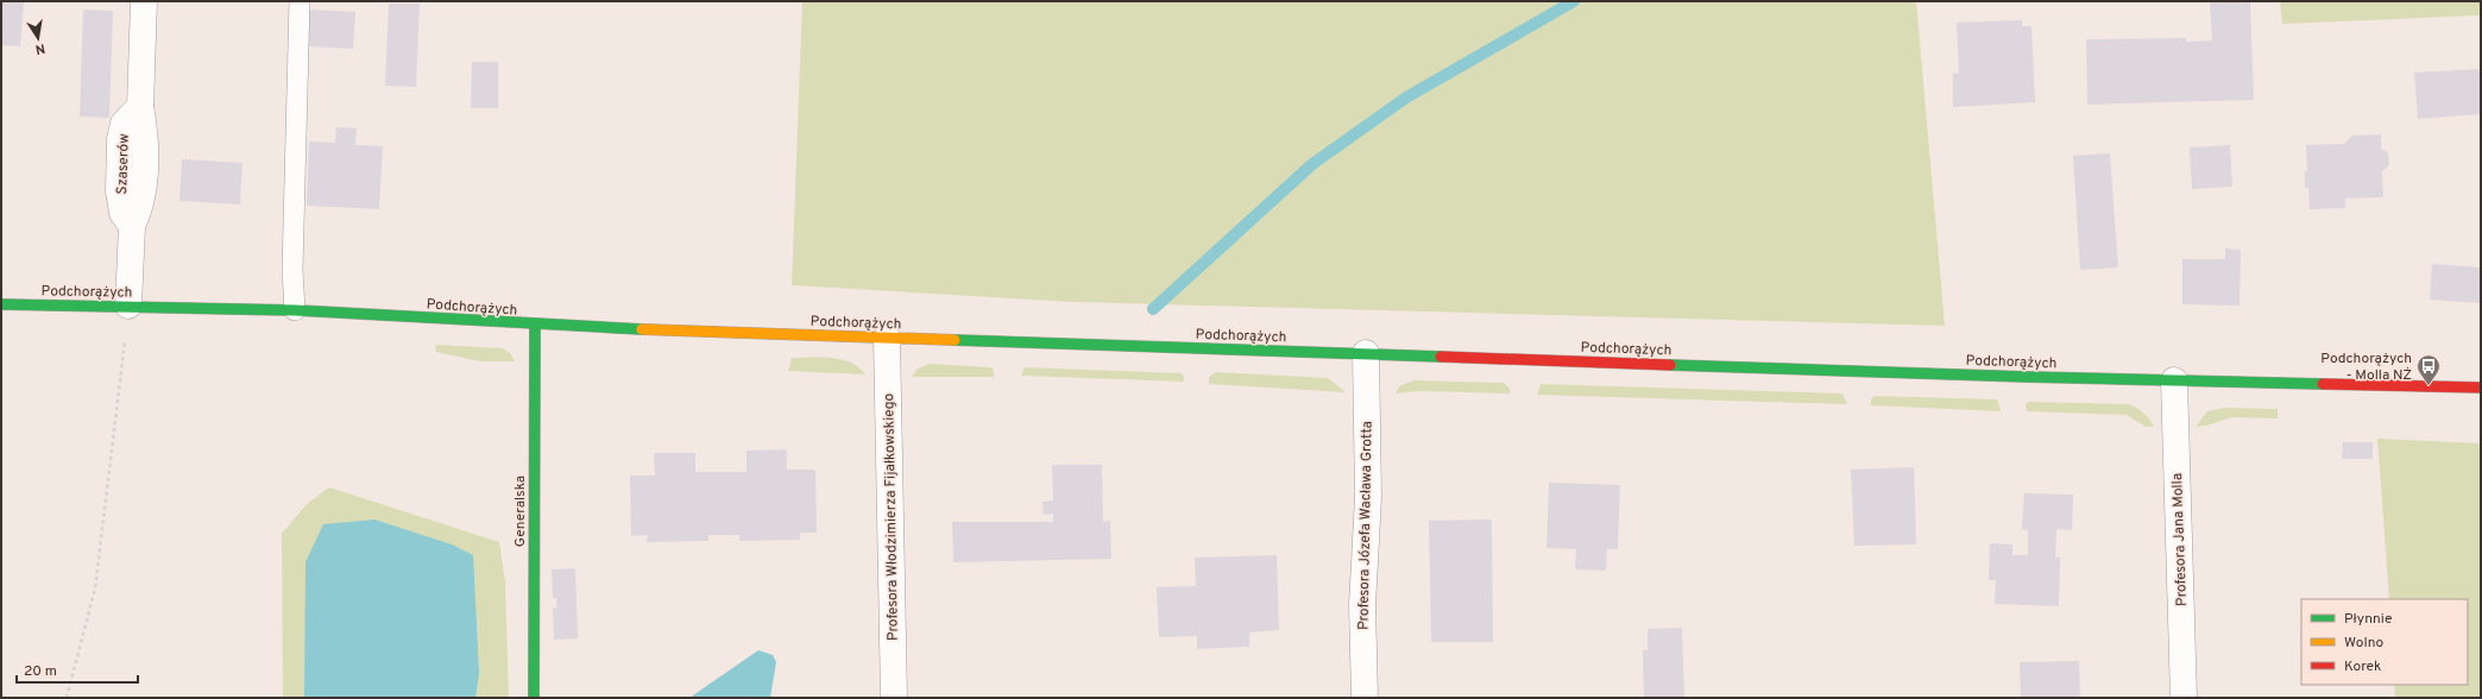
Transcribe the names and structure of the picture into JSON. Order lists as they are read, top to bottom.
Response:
{
  "streets": {
    "street": [
      "Szaserów",
      "Podchorążych",
      "Generalska",
      "Profesora Włodzimierza Fijałkowskiego",
      "Profesora Józefa Wacława Grotta",
      "Profesora Jana Molla"
    ]
  },
  "crossings": [
    ["Szaserów", "Podchorążych"],
    ["Podchorążych", "Generalska"],
    ["Podchorążych", "Profesora Włodzimierza Fijałkowskiego"],
    ["Podchorążych", "Profesora Józefa Wacława Grotta"],
    ["Podchorążych", "Profesora Jana Molla"]
  ],
  "places": {
    "bus stop": ["Podchorążych - Molla NŻ"]
  },
  "legend": ["Płynnie", "Wolno", "Korek"],
  "scale_bar": "20 m",
  "north": "bottom"
}
